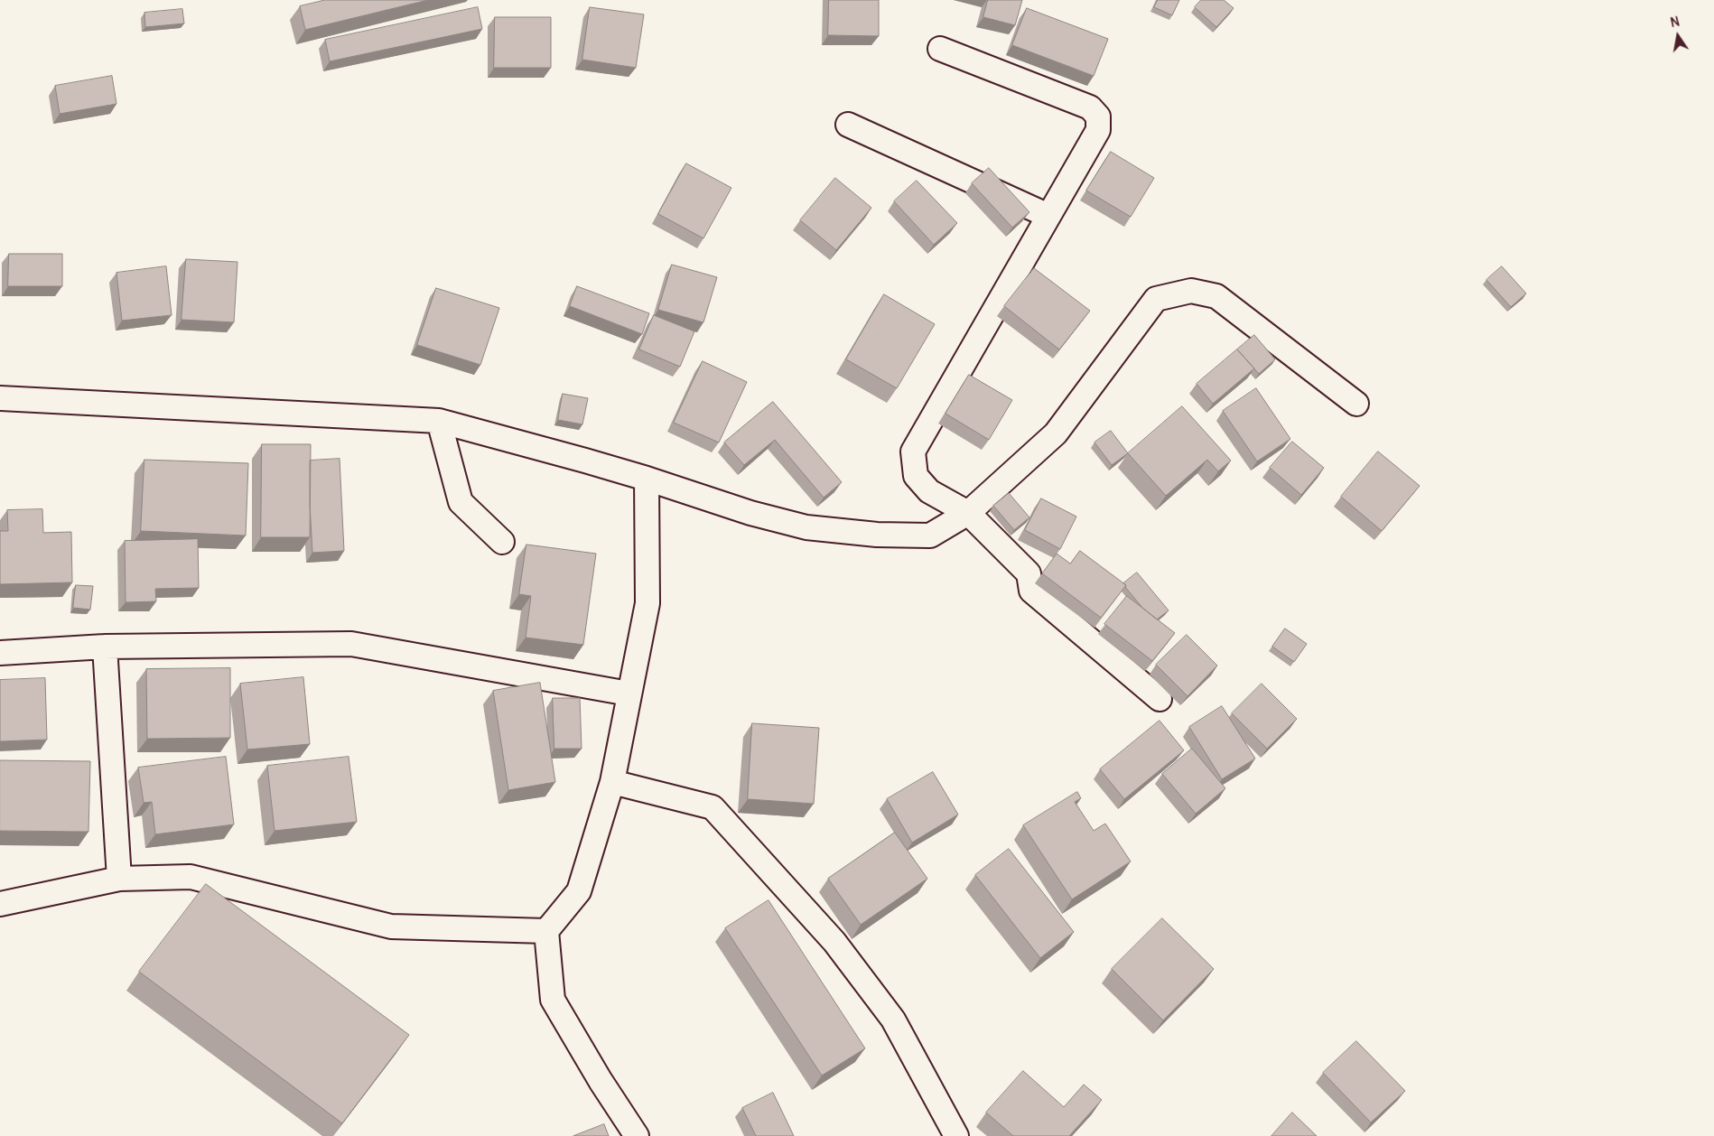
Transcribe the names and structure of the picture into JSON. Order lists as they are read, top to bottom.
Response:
{
  "north": "top"
}
